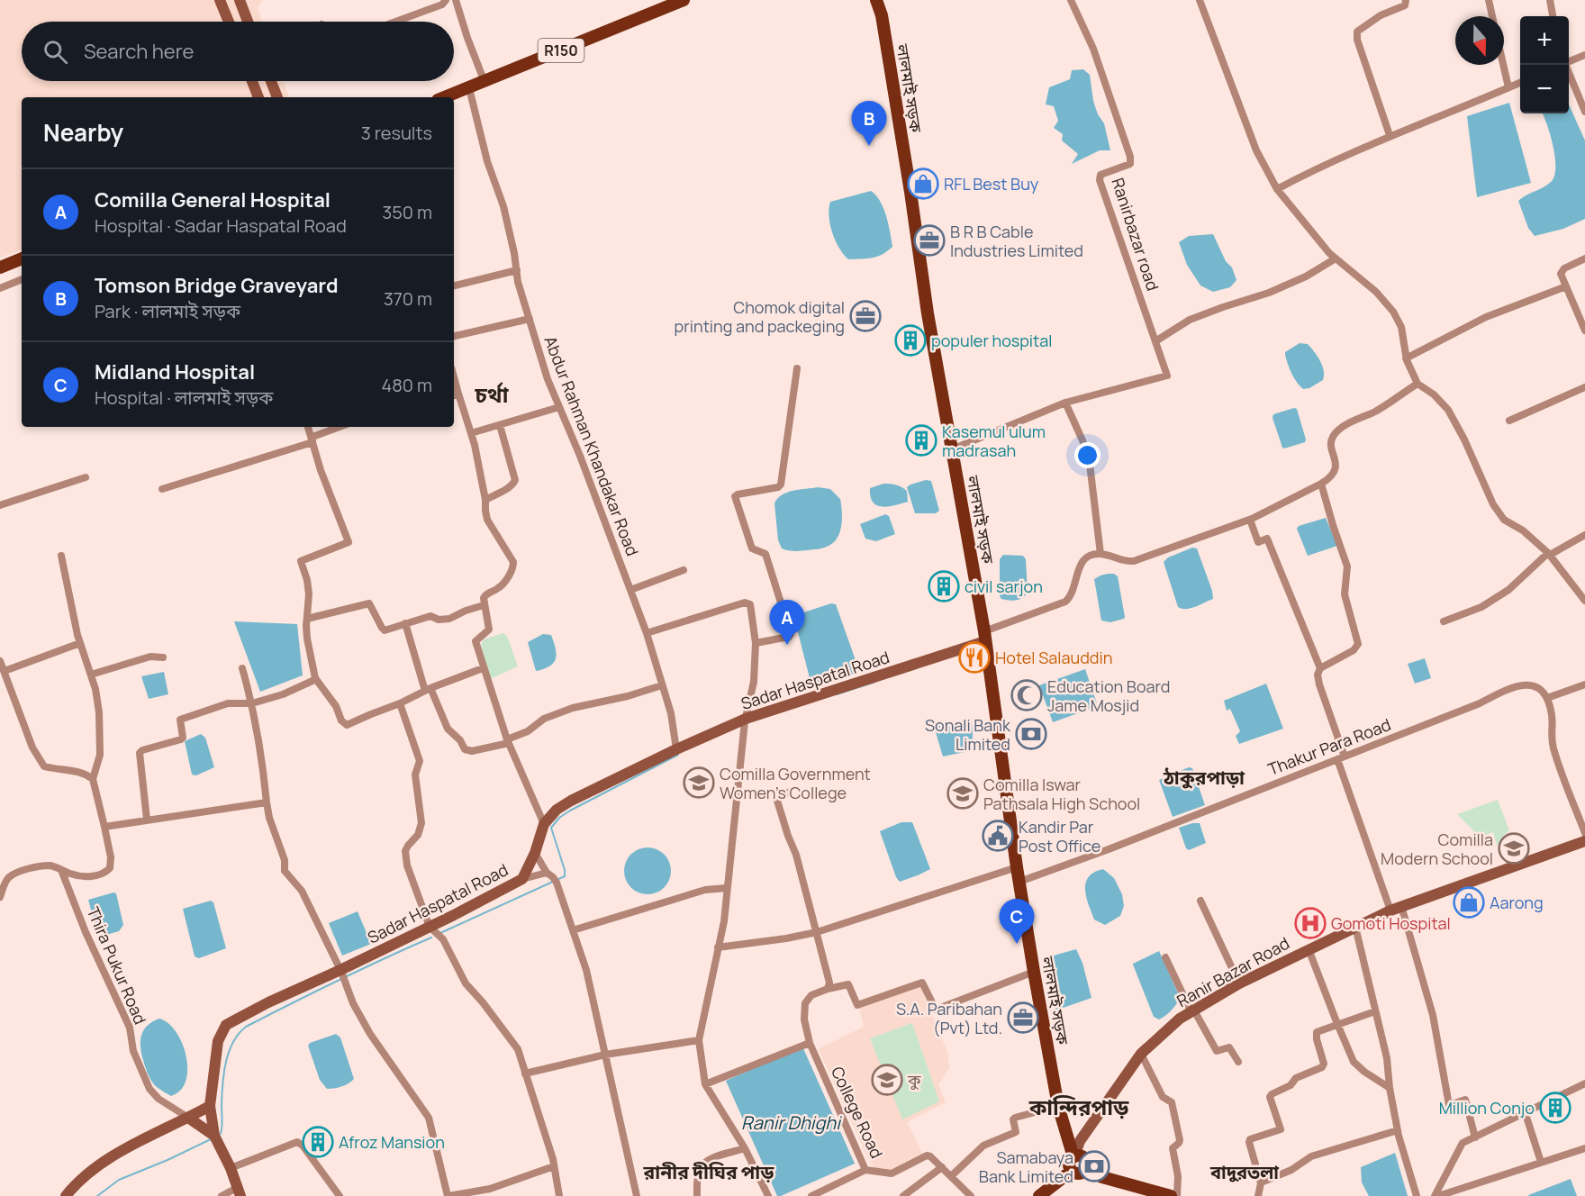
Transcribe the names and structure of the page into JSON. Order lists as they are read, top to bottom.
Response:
{
  "streets": {
    "main road": ["R150", "লালমাই সড়ক"],
    "street": [
      "Ranirbazar road",
      "Abdur Rahman Khandakar Road",
      "Sadar Haspatal Road",
      "Thakur Para Road",
      "Thira Pukur Road",
      "Ranir Bazar Road",
      "College Road"
    ]
  },
  "crossings": [
    ["R150", "Abdur Rahman Khandakar Road"],
    ["লালমাই সড়ক", "Sadar Haspatal Road"],
    ["লালমাই সড়ক", "Thakur Para Road"],
    ["লালমাই সড়ক", "Ranir Bazar Road"],
    ["Abdur Rahman Khandakar Road", "Sadar Haspatal Road"]
  ],
  "districts": [
    "চর্থা",
    "ঠাকুরপাড়া",
    "কান্দিরপাড়",
    "রানীর দীঘির পাড়",
    "বাদুরতলা"
  ],
  "water": ["Ranir Dhighi"],
  "places": {
    "shop": ["RFL Best Buy", "Aarong"],
    "office": ["B R B Cable Industries Limited", "Chomok digital printing and packeging", "S.A. Paribahan (Pvt) Ltd."],
    "building": [
      "populer hospital",
      "Kasemul ulum madrasah",
      "civil sarjon",
      "Million Conjo",
      "Afroz Mansion"
    ],
    "restaurant": ["Hotel Salauddin"],
    "mosque": ["Education Board Jame Mosjid"],
    "bank": ["Sonali Bank Limited", "Samabaya Bank Limited"],
    "school or university": [
      "Comilla Government Women's College",
      "Comilla Iswar Pathsala High School",
      "Comilla Modern School",
      "কু"
    ],
    "public building": ["Kandir Par Post Office"],
    "hospital": ["Gomoti Hospital"]
  },
  "north": "bottom",
  "page": {
    "map_buttons": ["+", "−"],
    "search": "Search here",
    "heading": ["Nearby", "3 results"],
    "pins": ["B", "A", "C"],
    "list": [
      {
        "mark": "A",
        "name": "Comilla General Hospital",
        "note": "Hospital · Sadar Haspatal Road",
        "value": "350 m"
      },
      {
        "mark": "B",
        "name": "Tomson Bridge Graveyard",
        "note": "Park · লালমাই সড়ক",
        "value": "370 m"
      },
      {
        "mark": "C",
        "name": "Midland Hospital",
        "note": "Hospital · লালমাই সড়ক",
        "value": "480 m"
      }
    ]
  }
}
